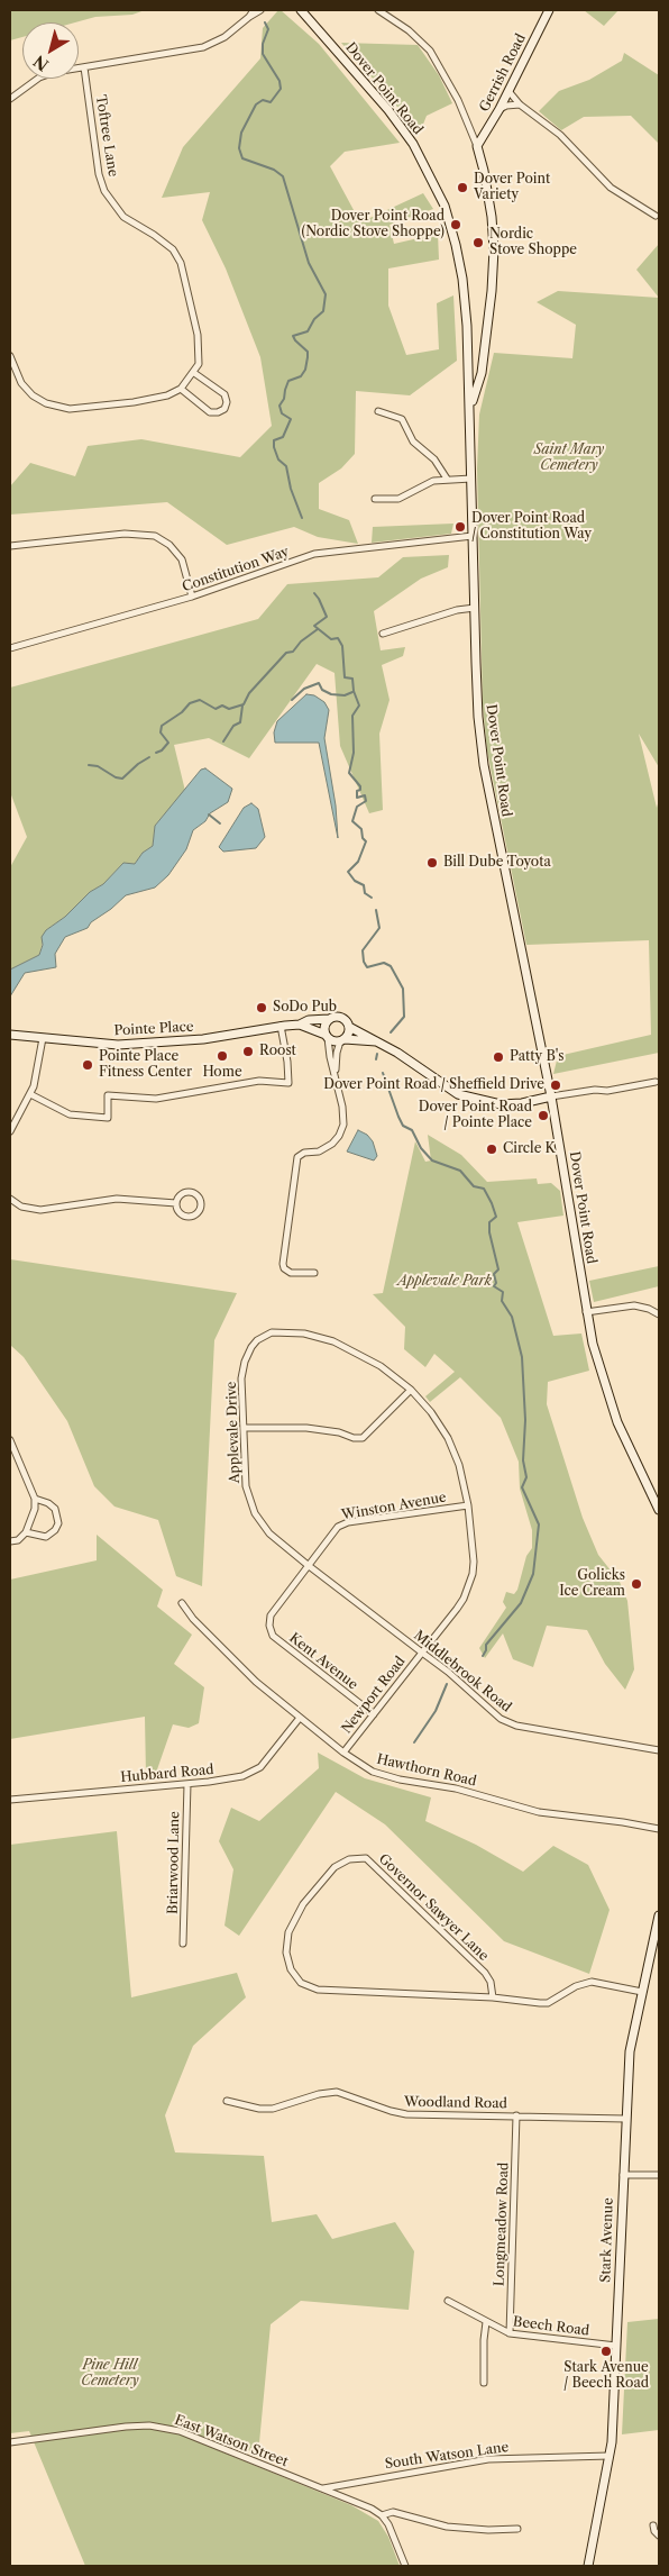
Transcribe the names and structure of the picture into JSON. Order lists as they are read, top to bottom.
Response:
{
  "streets": {
    "main road": [
      "Gerrish Road",
      "Dover Point Road",
      "Pointe Place",
      "Stark Avenue"
    ],
    "street": [
      "Toftree Lane",
      "Constitution Way",
      "Applevale Drive",
      "Winston Avenue",
      "Kent Avenue",
      "Middlebrook Road",
      "Newport Road",
      "Hawthorn Road",
      "Hubbard Road",
      "Briarwood Lane",
      "Governor Sawyer Lane",
      "Woodland Road",
      "Longmeadow Road",
      "Beech Road",
      "East Watson Street",
      "South Watson Lane"
    ]
  },
  "crossings": [
    ["Dover Point Road", "Constitution Way"],
    ["Applevale Drive", "Winston Avenue"],
    ["Applevale Drive", "Kent Avenue"],
    ["Applevale Drive", "Middlebrook Road"],
    ["Applevale Drive", "Newport Road"],
    ["Winston Avenue", "Kent Avenue"],
    ["Winston Avenue", "Middlebrook Road"],
    ["Kent Avenue", "Middlebrook Road"],
    ["Kent Avenue", "Newport Road"],
    ["Middlebrook Road", "Newport Road"],
    ["Newport Road", "Hawthorn Road"],
    ["Hawthorn Road", "Hubbard Road"],
    ["Hubbard Road", "Briarwood Lane"],
    ["Governor Sawyer Lane", "Stark Avenue"],
    ["Woodland Road", "Longmeadow Road"],
    ["Woodland Road", "Stark Avenue"],
    ["Longmeadow Road", "Beech Road"],
    ["Stark Avenue", "Beech Road"],
    ["Stark Avenue", "South Watson Lane"],
    ["East Watson Street", "South Watson Lane"]
  ],
  "parks": ["Saint Mary Cemetery", "Applevale Park", "Pine Hill Cemetery"],
  "places": [
    "Dover Point Variety",
    "Dover Point Road (Nordic Stove Shoppe)",
    "Nordic Stove Shoppe",
    "Dover Point Road / Constitution Way",
    "Bill Dube Toyota",
    "SoDo Pub",
    "Roost",
    "Home",
    "Patty B's",
    "Pointe Place Fitness Center",
    "Dover Point Road / Sheffield Drive",
    "Dover Point Road / Pointe Place",
    "Circle K",
    "Golicks Ice Cream",
    "Stark Avenue / Beech Road"
  ],
  "north": "bottom left"
}
